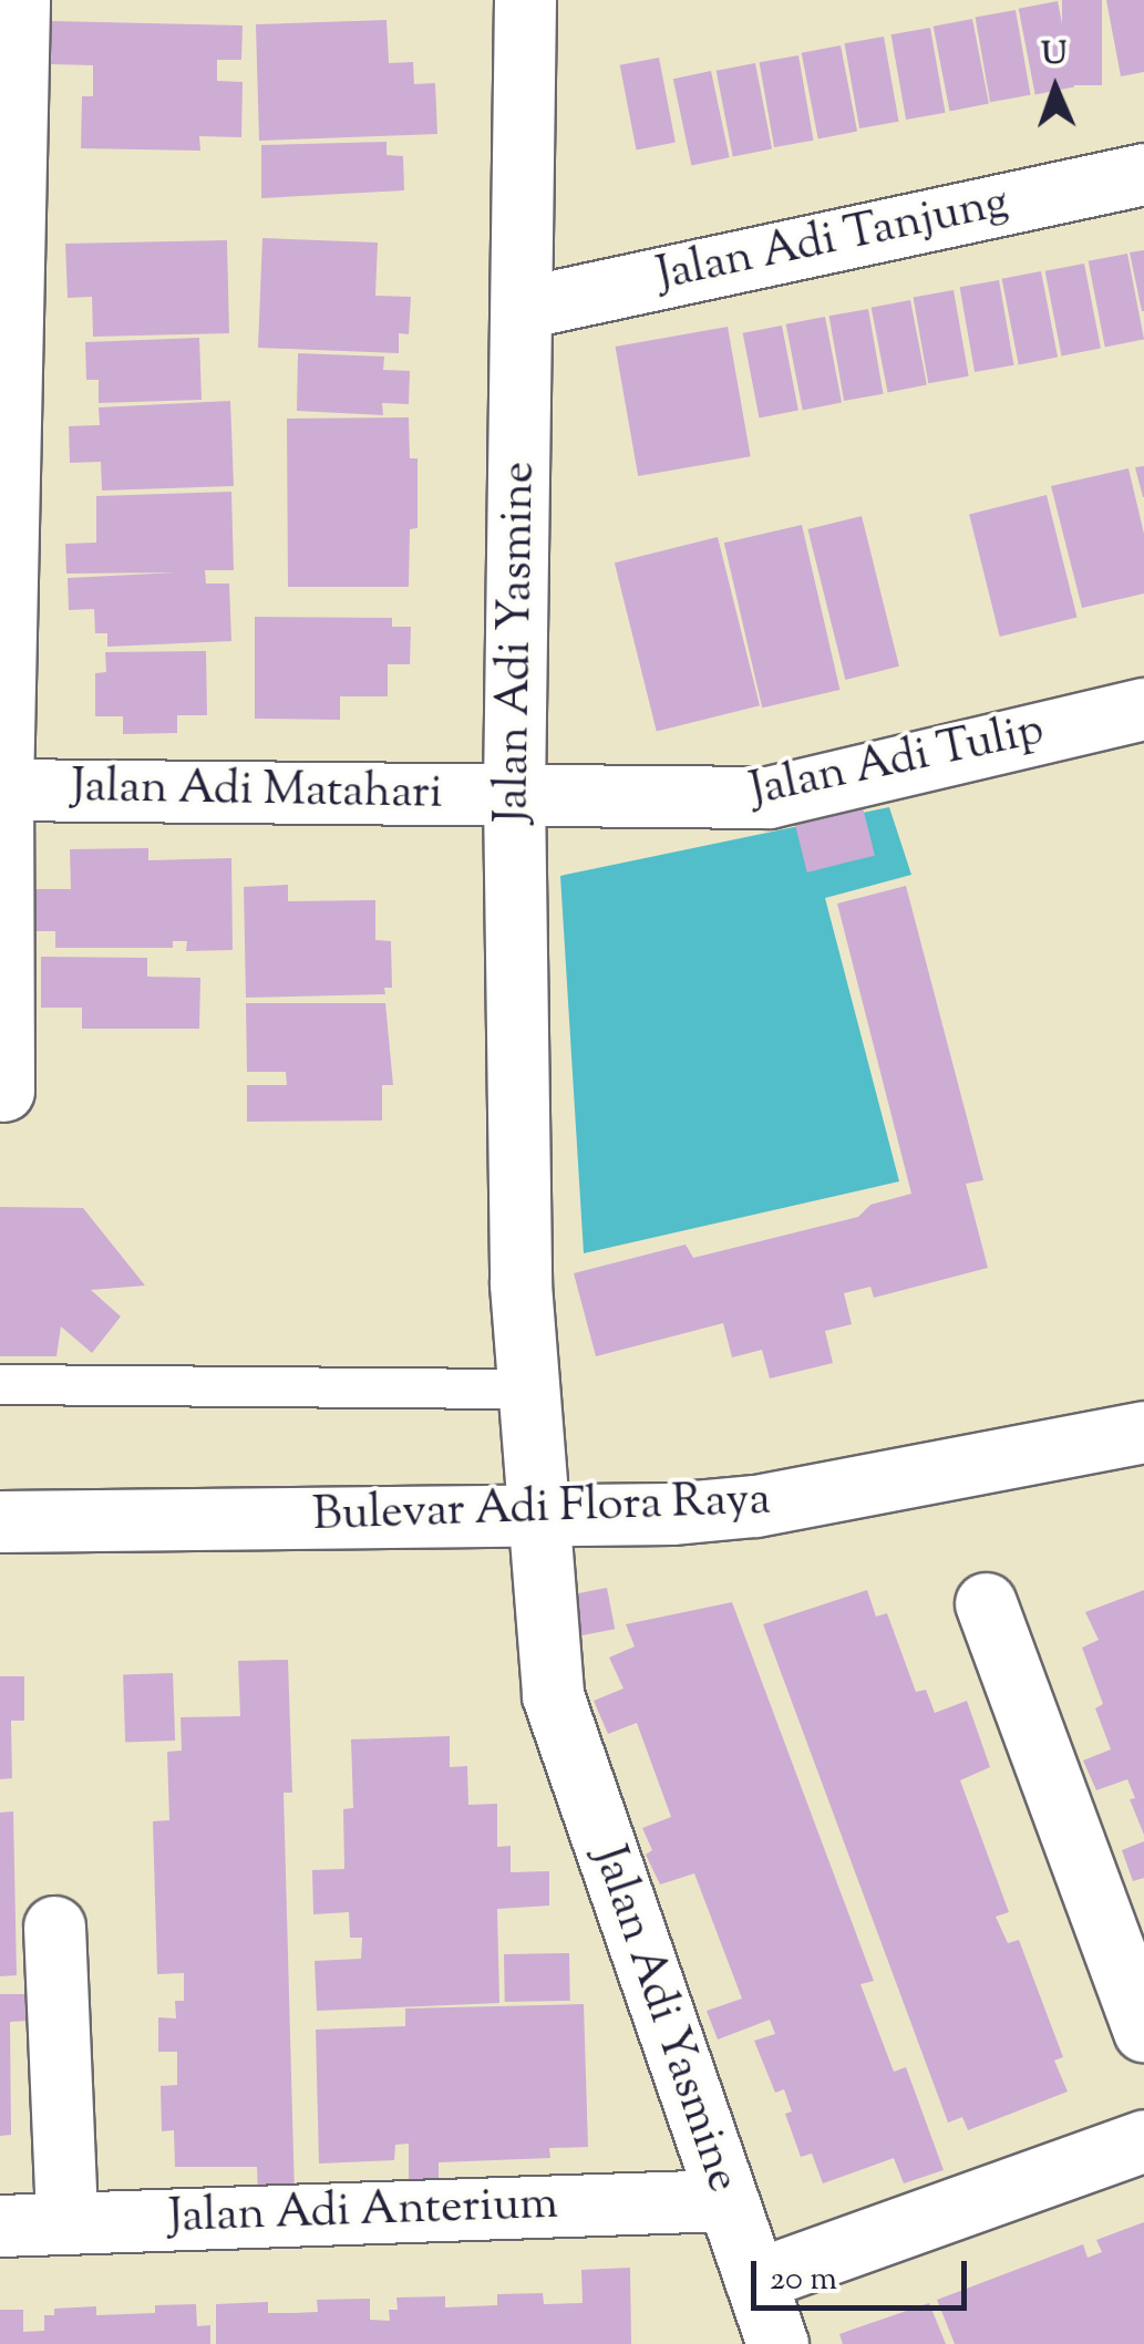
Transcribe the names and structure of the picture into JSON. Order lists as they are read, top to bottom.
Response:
{
  "streets": {
    "street": [
      "Jalan Adi Tanjung",
      "Jalan Adi Yasmine",
      "Jalan Adi Tulip",
      "Jalan Adi Matahari",
      "Bulevar Adi Flora Raya",
      "Jalan Adi Anterium"
    ]
  },
  "crossings": [
    ["Jalan Adi Tanjung", "Jalan Adi Yasmine"],
    ["Jalan Adi Yasmine", "Jalan Adi Tulip"],
    ["Jalan Adi Yasmine", "Jalan Adi Matahari"],
    ["Jalan Adi Yasmine", "Bulevar Adi Flora Raya"],
    ["Jalan Adi Yasmine", "Jalan Adi Anterium"],
    ["Jalan Adi Tulip", "Jalan Adi Matahari"]
  ],
  "scale_bar": "20 m",
  "north": "top"
}
